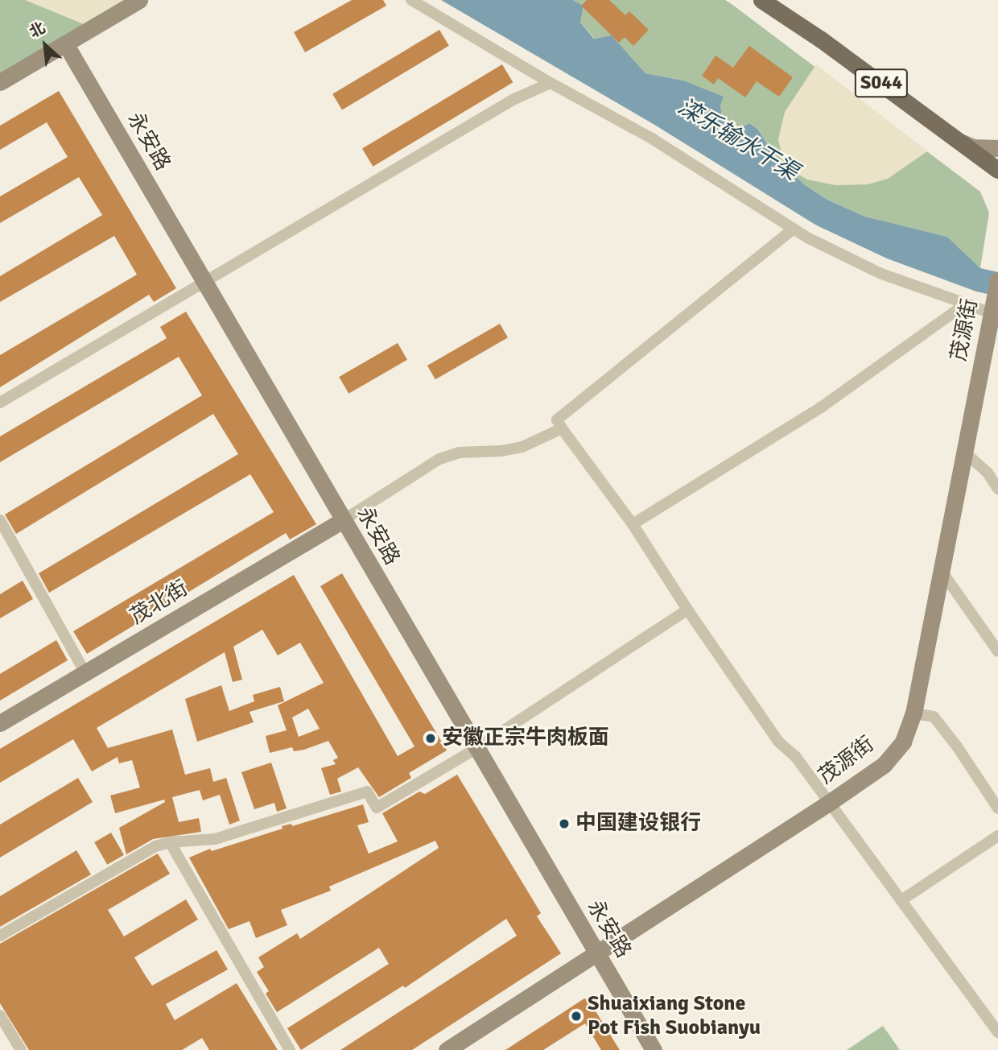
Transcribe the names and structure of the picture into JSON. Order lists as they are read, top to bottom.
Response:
{
  "streets": {
    "main road": ["S044"],
    "street": ["永安路", "茂源街", "茂北街"]
  },
  "crossings": [
    ["永安路", "茂源街"],
    ["永安路", "茂北街"]
  ],
  "water": ["滦乐输水干渠"],
  "places": ["安徽正宗牛肉板面", "中国建设银行", "Shuaixiang Stone Pot Fish Suobianyu"],
  "north": "top left"
}
